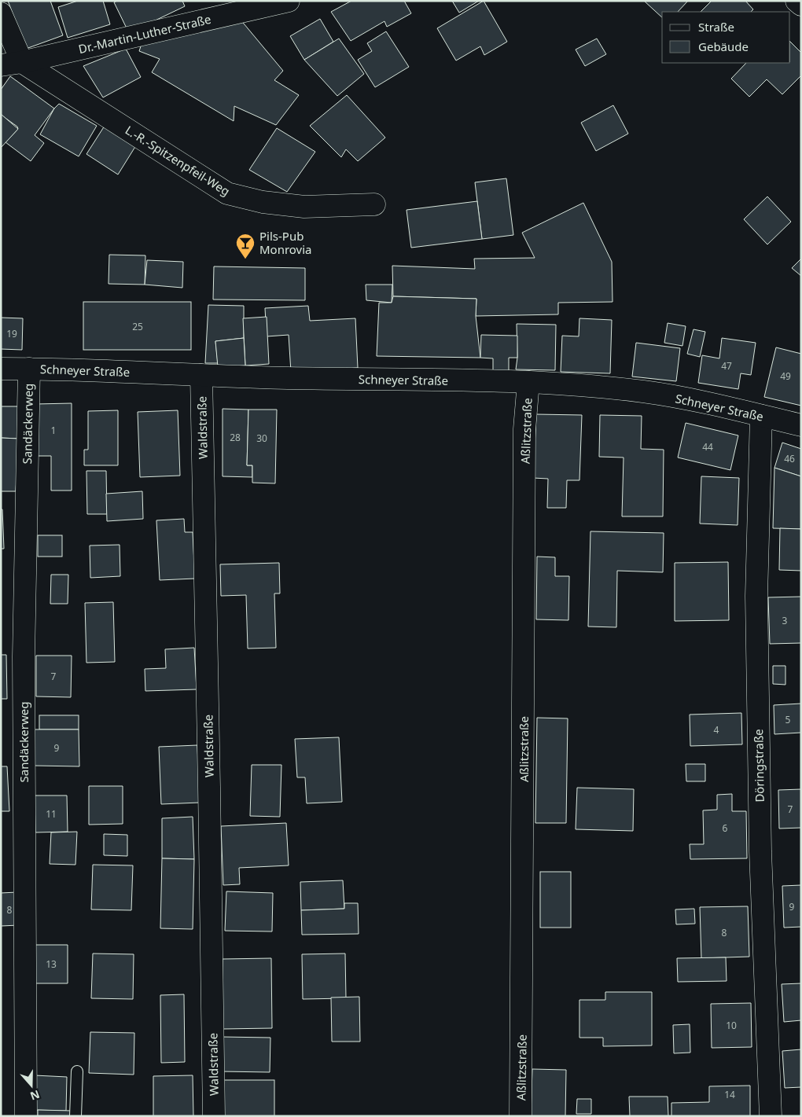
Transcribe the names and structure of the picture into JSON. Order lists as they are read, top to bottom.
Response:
{
  "streets": {
    "street": [
      "Dr.-Martin-Luther-Straße",
      "L.-R.-Spitzenpfeil-Weg",
      "Schneyer Straße",
      "Sandäckerweg",
      "Waldstraße",
      "Aßlitzstraße",
      "Döringstraße"
    ]
  },
  "crossings": [
    ["Dr.-Martin-Luther-Straße", "L.-R.-Spitzenpfeil-Weg"],
    ["Schneyer Straße", "Sandäckerweg"],
    ["Schneyer Straße", "Waldstraße"],
    ["Schneyer Straße", "Aßlitzstraße"],
    ["Schneyer Straße", "Döringstraße"]
  ],
  "places": {
    "bar": ["Pils-Pub Monrovia"]
  },
  "house_numbers": [
    "25",
    "19",
    "47",
    "49",
    "1",
    "28",
    "30",
    "44",
    "46",
    "3",
    "7",
    "5",
    "4",
    "9",
    "7",
    "11",
    "6",
    "9",
    "8",
    "8",
    "13",
    "10",
    "14"
  ],
  "legend": ["Straße", "Gebäude"],
  "north": "bottom"
}
